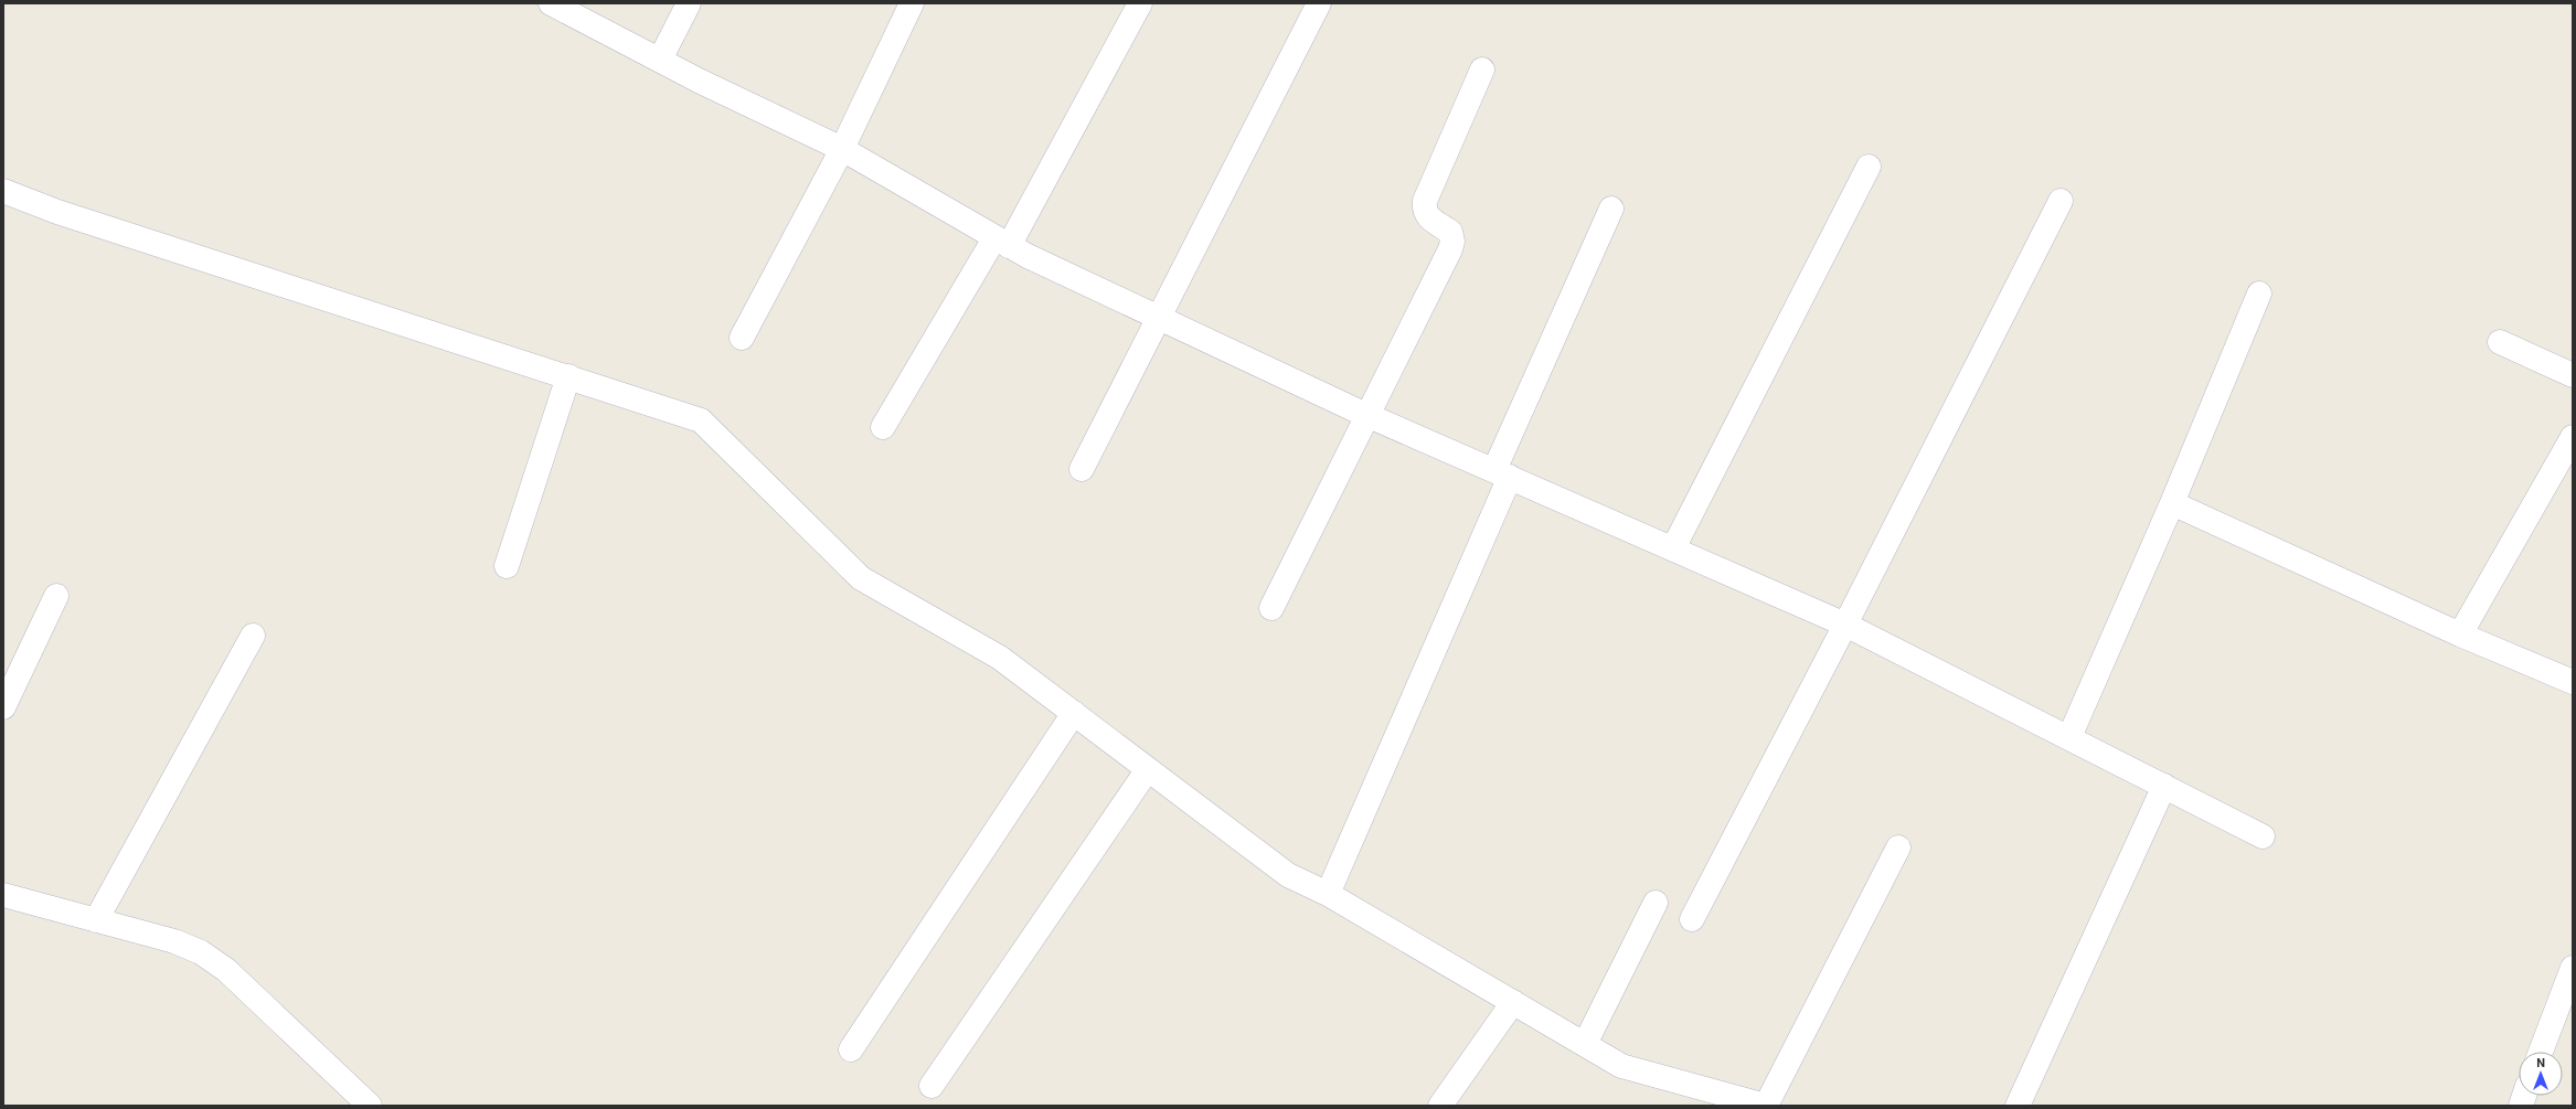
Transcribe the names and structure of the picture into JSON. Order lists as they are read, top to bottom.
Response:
{
  "north": "top"
}
